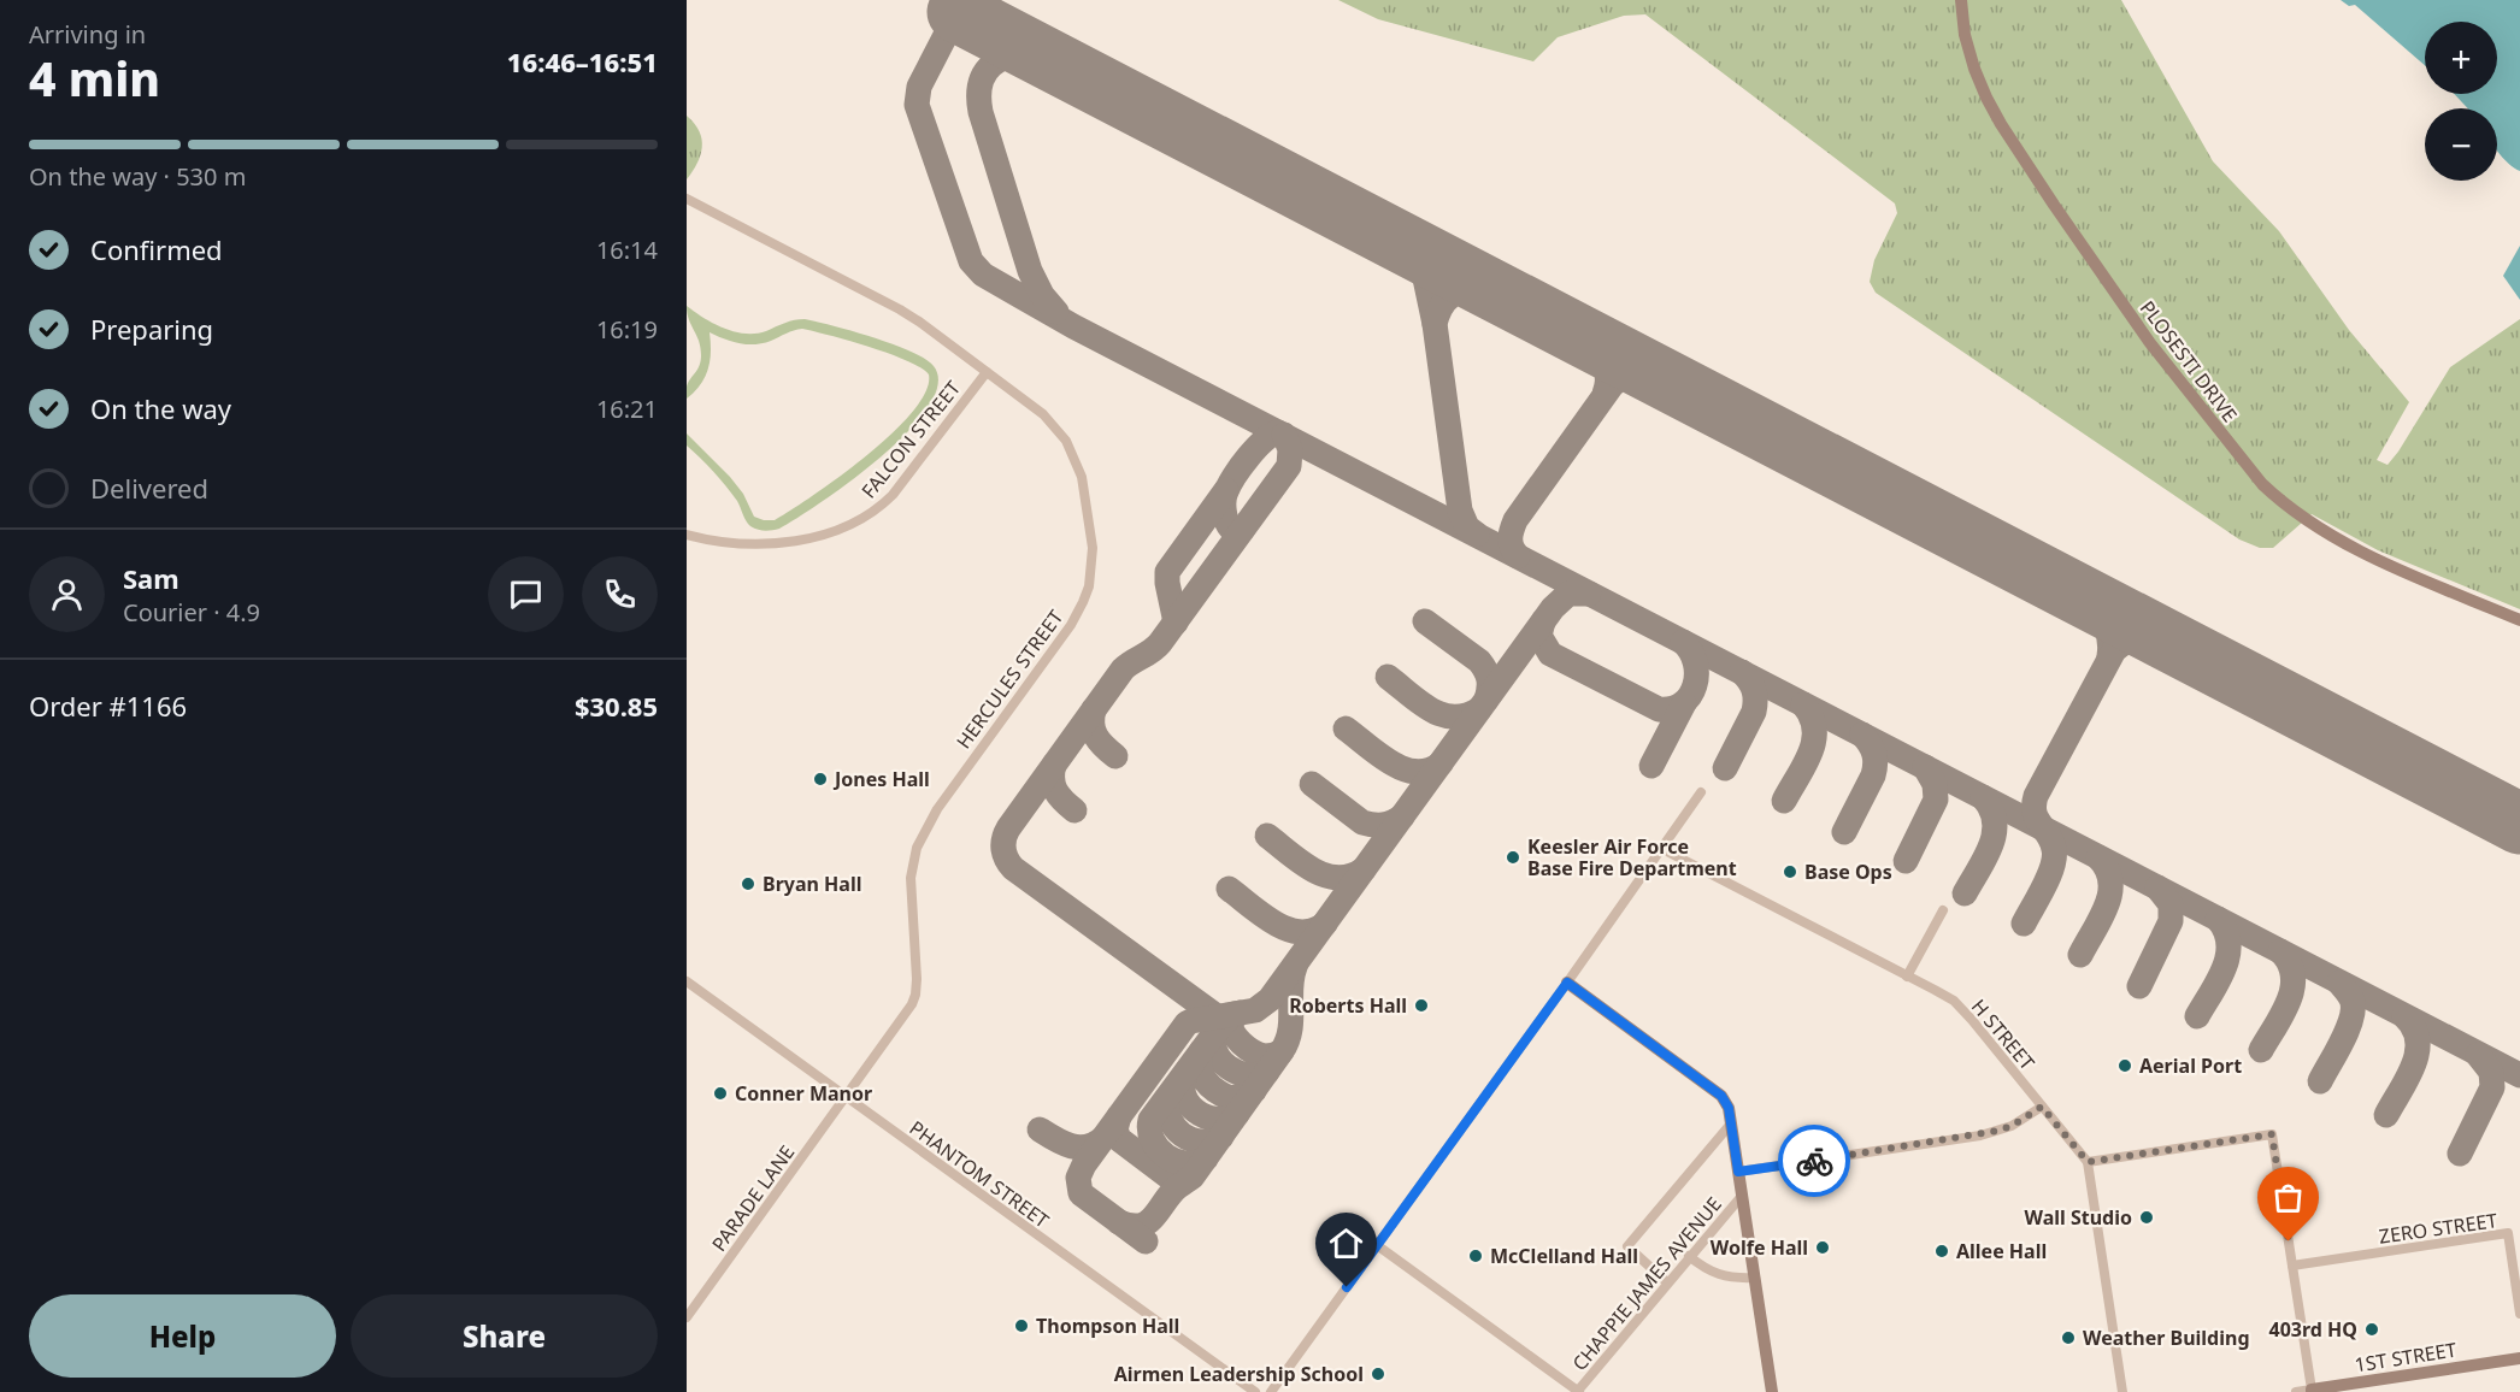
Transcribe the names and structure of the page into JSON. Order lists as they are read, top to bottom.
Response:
{
  "streets": {
    "street": [
      "PLOSESTI DRIVE",
      "FALCON STREET",
      "HERCULES STREET",
      "H STREET",
      "PHANTOM STREET",
      "PARADE LANE",
      "ZERO STREET",
      "CHAPPIE JAMES AVENUE",
      "1ST STREET"
    ]
  },
  "crossings": [
    ["FALCON STREET", "HERCULES STREET"],
    ["HERCULES STREET", "PHANTOM STREET"],
    ["HERCULES STREET", "PARADE LANE"],
    ["PHANTOM STREET", "PARADE LANE"]
  ],
  "places": [
    "Jones Hall",
    "Keesler Air Force Base Fire Department",
    "Base Ops",
    "Bryan Hall",
    "Roberts Hall",
    "Aerial Port",
    "Conner Manor",
    "Wall Studio",
    "Wolfe Hall",
    "Allee Hall",
    "McClelland Hall",
    "Thompson Hall",
    "403rd HQ",
    "Weather Building",
    "Airmen Leadership School"
  ],
  "page": {
    "heading": ["4 min", "Arriving in", "16:46–16:51"],
    "panel": [
      "Sam",
      "Courier · 4.9",
      "Order #1166",
      "$30.85"
    ],
    "map_buttons": ["+", "−"],
    "bar": "On the way · 530 m",
    "list": [
      ["Confirmed", "16:14"],
      ["Preparing", "16:19"],
      ["On the way", "16:21"],
      "Delivered"
    ],
    "buttons": ["Help", "Share"]
  }
}
